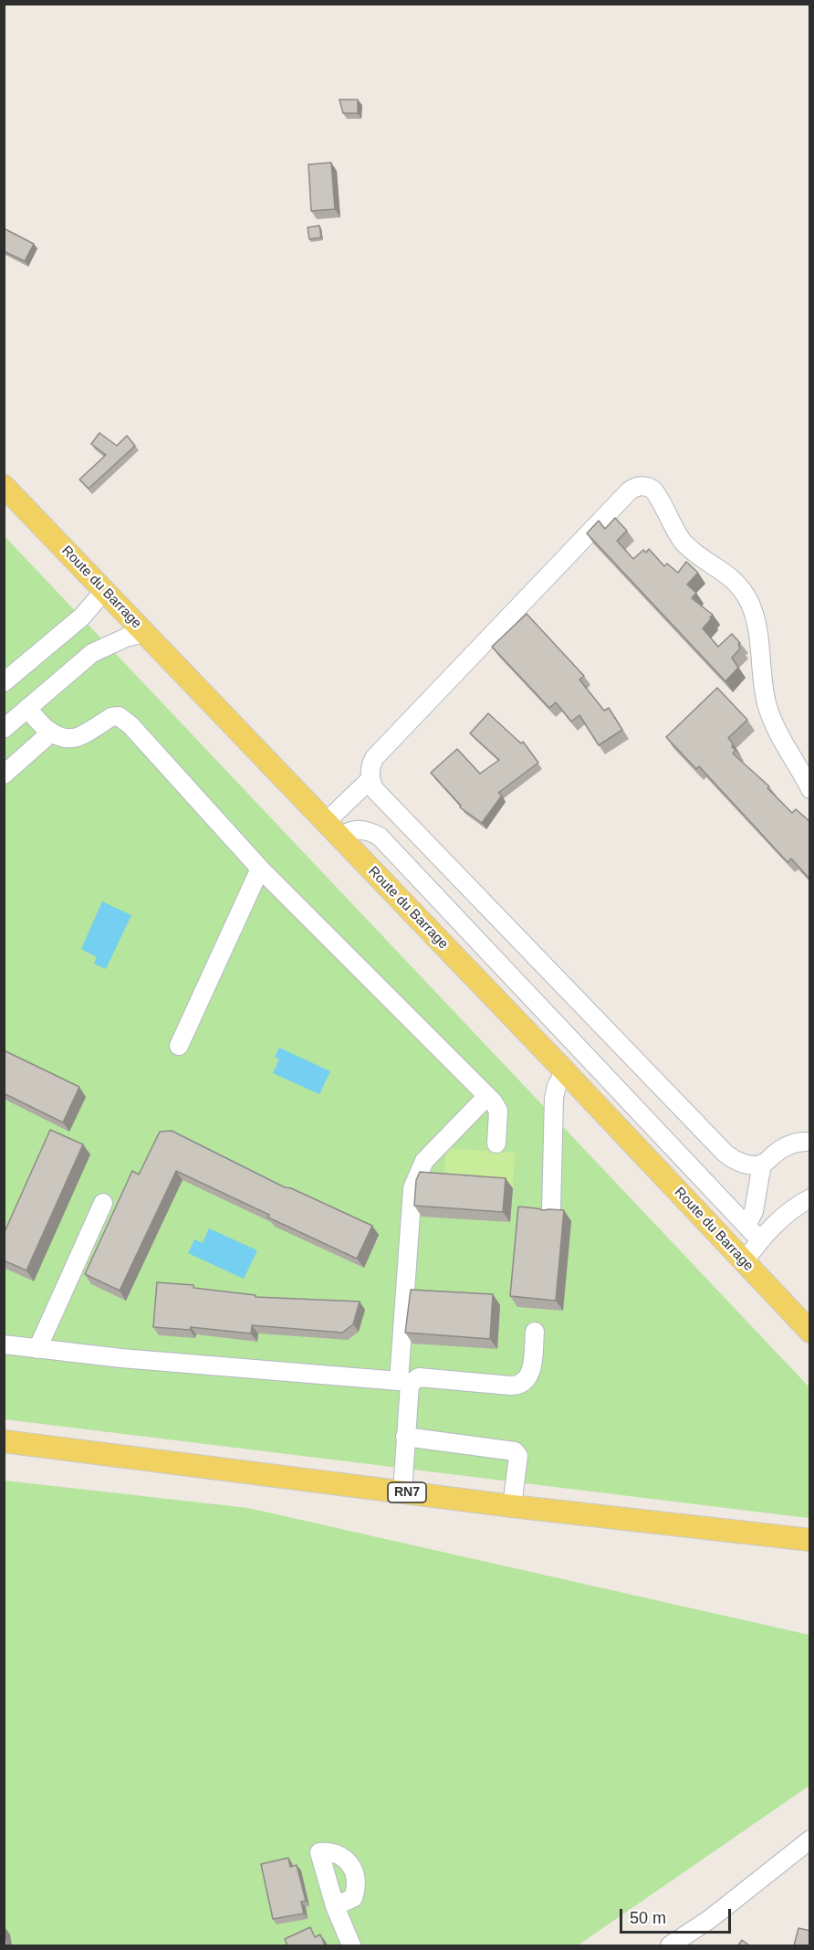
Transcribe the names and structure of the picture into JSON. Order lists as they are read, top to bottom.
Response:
{
  "streets": {
    "main road": ["Route du Barrage", "RN7"]
  },
  "scale_bar": "50 m"
}
